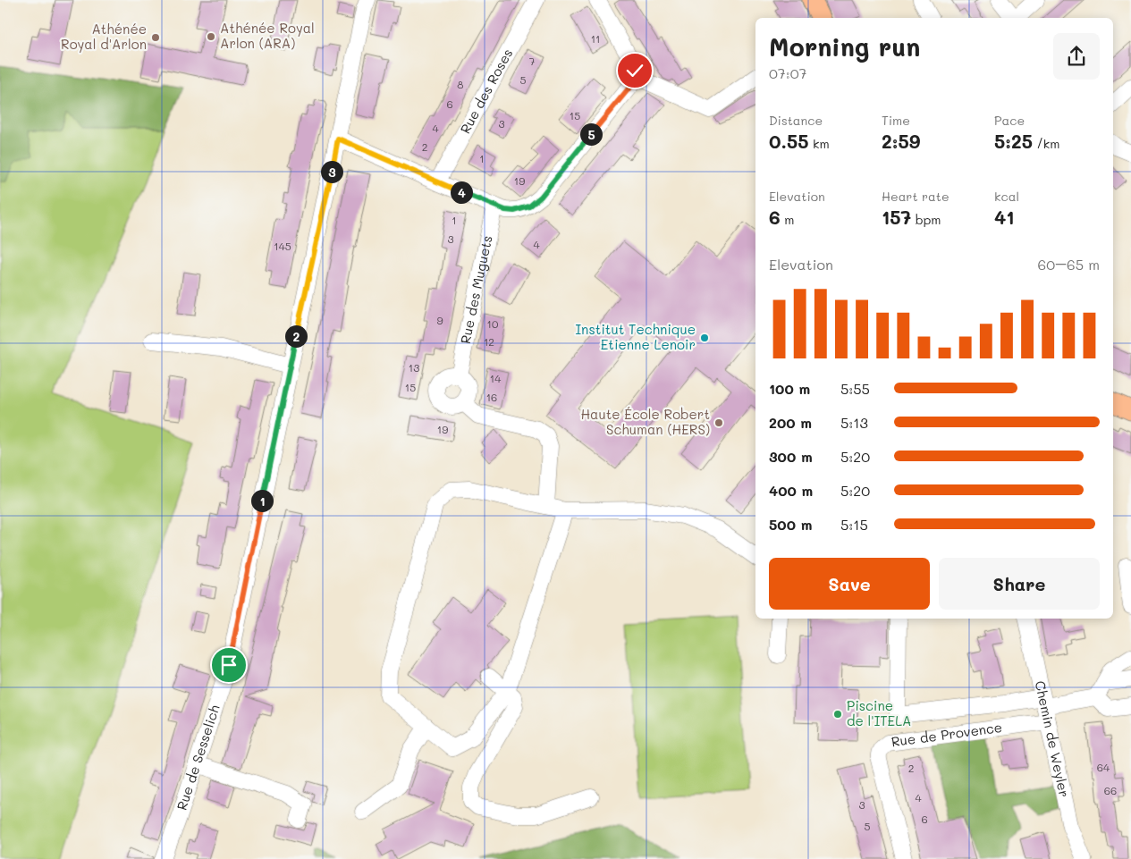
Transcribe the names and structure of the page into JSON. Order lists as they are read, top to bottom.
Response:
{
  "streets": {
    "street": [
      "Rue des Roses",
      "Rue des Muguets",
      "Rue de Provence",
      "Chemin de Weyler",
      "Rue de Sesselich"
    ]
  },
  "crossings": [
    ["Rue de Provence", "Chemin de Weyler"]
  ],
  "places": [
    "Athénée Royal Arlon (ARA)",
    "Athénée Royal d'Arlon",
    "Institut Technique Etienne Lenoir",
    "Haute École Robert Schuman (HERS)",
    "Piscine de l'ITELA"
  ],
  "house_numbers": [
    "11",
    "7",
    "5",
    "8",
    "6",
    "15",
    "3",
    "4",
    "2",
    "1",
    "19",
    "1",
    "3",
    "4",
    "145",
    "9",
    "10",
    "12",
    "13",
    "14",
    "15",
    "16",
    "19",
    "64",
    "2",
    "66",
    "4",
    "3",
    "6",
    "5"
  ],
  "page": {
    "heading": ["Morning run", "07:07"],
    "stats": [
      ["Distance", "0.55 km"],
      ["Time", "2:59"],
      ["Pace", "5:25 /km"],
      ["Elevation", "6 m"],
      ["Heart rate", "157 bpm"],
      ["kcal", "41"]
    ],
    "pins": [
      "5",
      "3",
      "4",
      "2",
      "1"
    ],
    "chart": ["Elevation", "60–65 m"],
    "list": [
      {
        "name": "100 m",
        "note": "5:55"
      },
      {
        "name": "200 m",
        "note": "5:13"
      },
      {
        "name": "300 m",
        "note": "5:20"
      },
      {
        "name": "400 m",
        "note": "5:20"
      },
      {
        "name": "500 m",
        "note": "5:15"
      }
    ],
    "buttons": ["Save", "Share"]
  }
}
